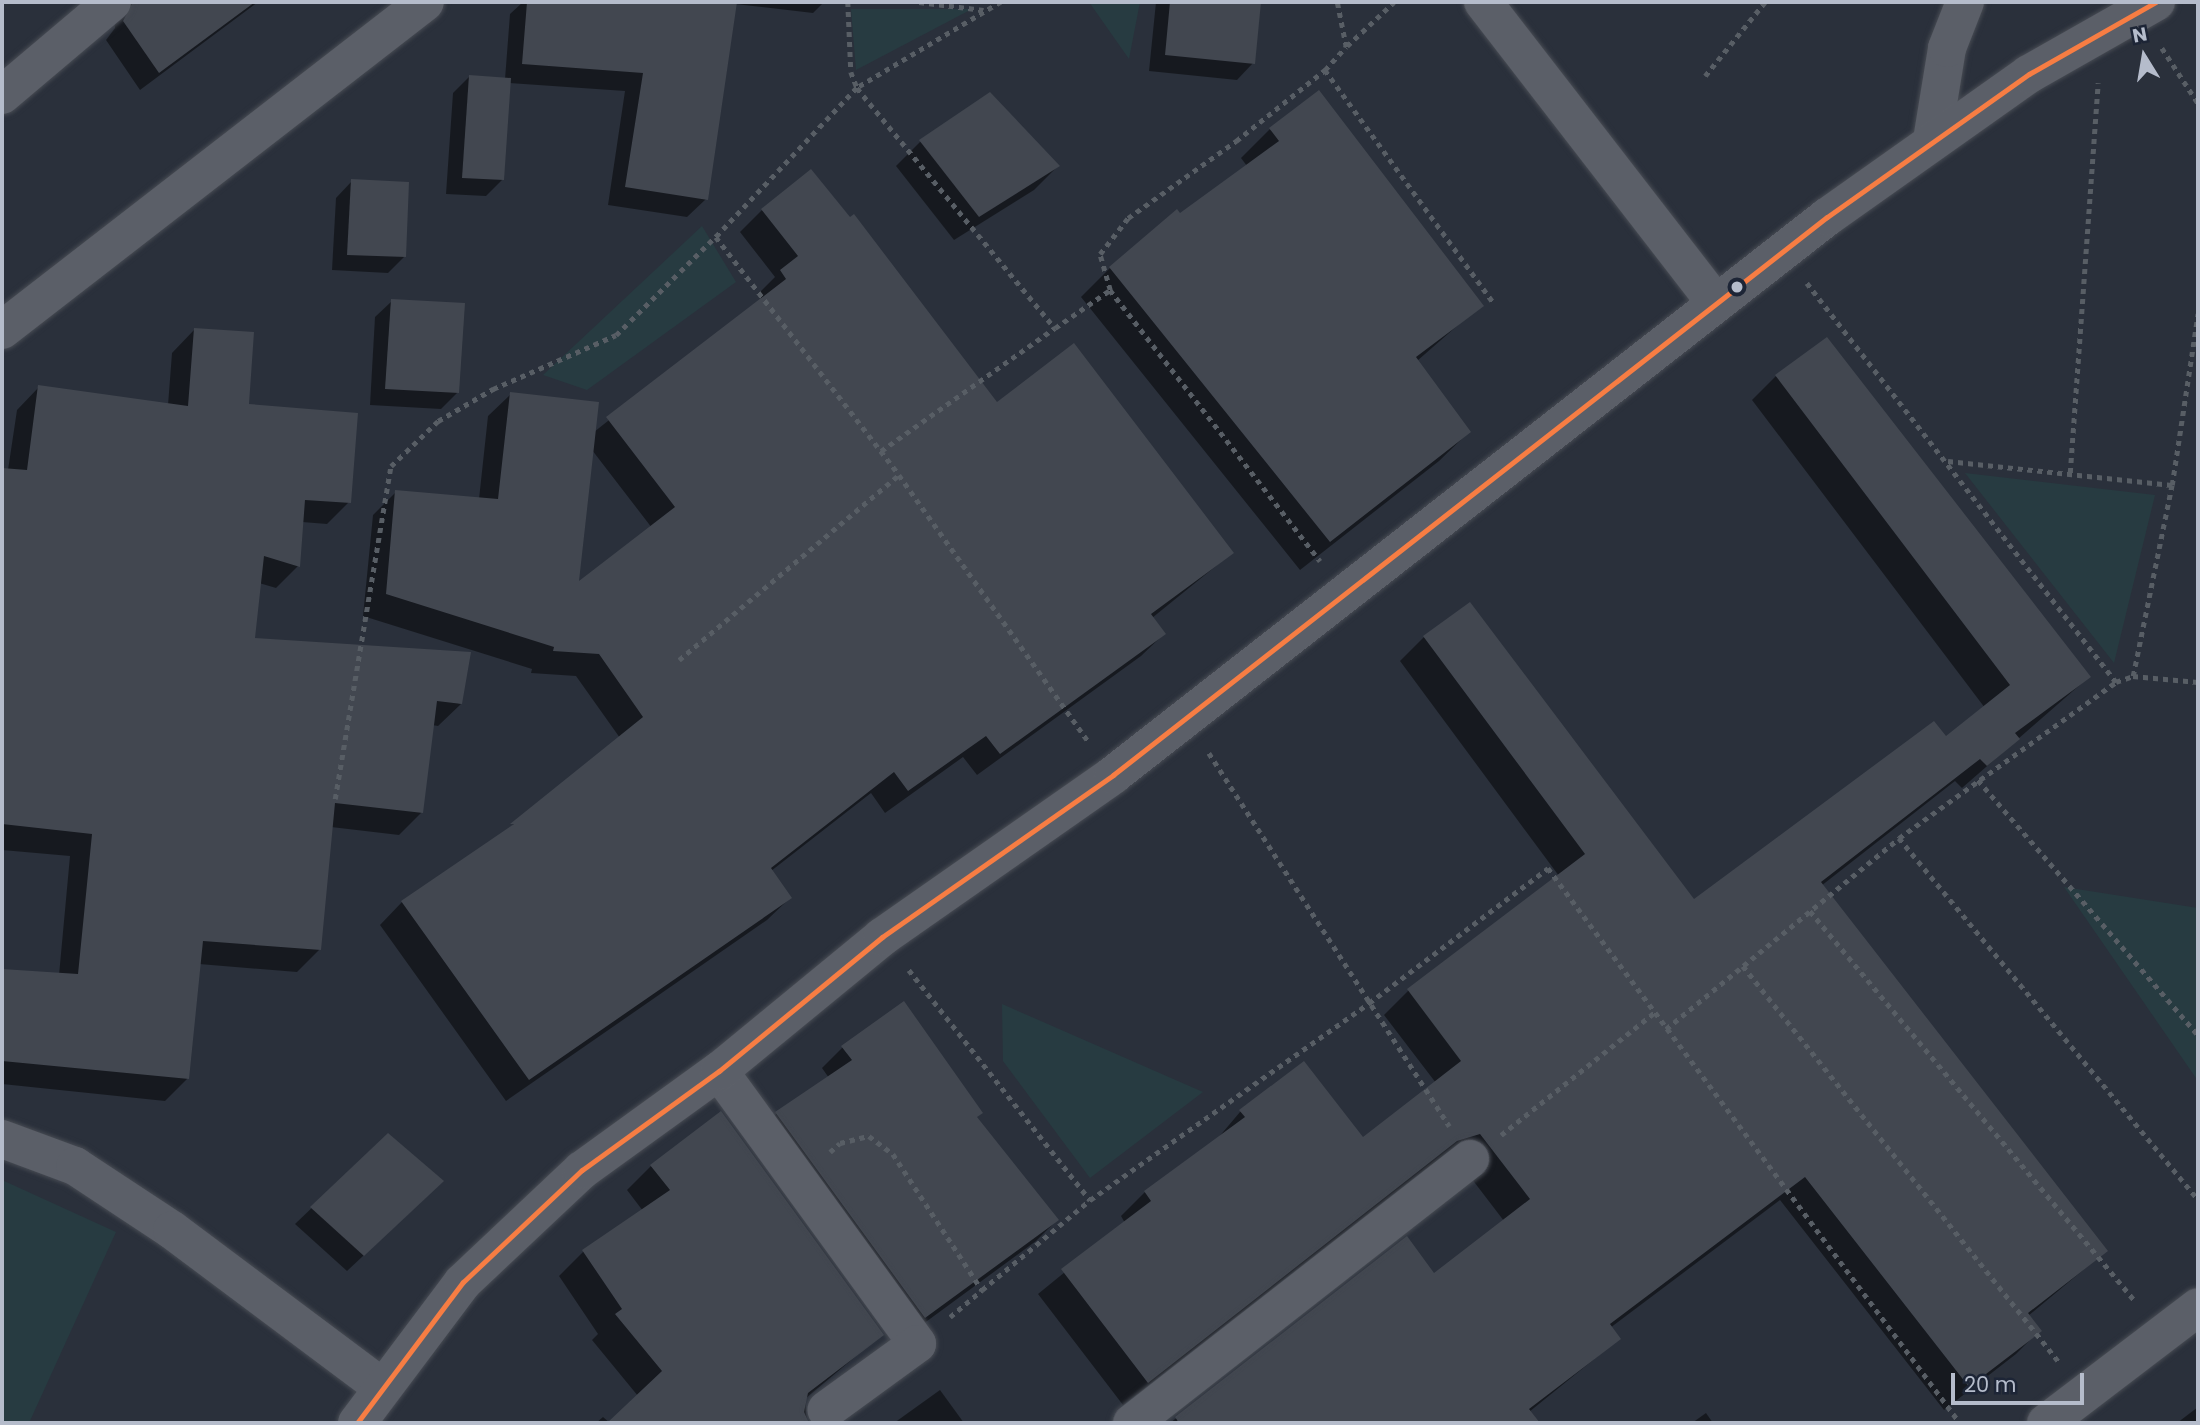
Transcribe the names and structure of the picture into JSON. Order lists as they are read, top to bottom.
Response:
{
  "scale_bar": "20 m",
  "north": "top"
}
